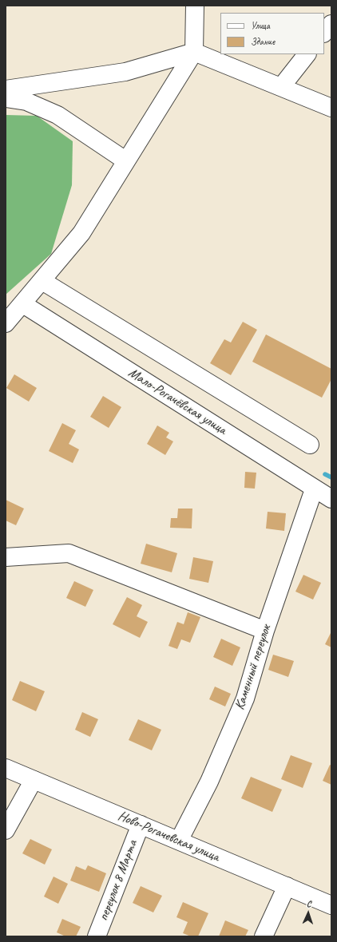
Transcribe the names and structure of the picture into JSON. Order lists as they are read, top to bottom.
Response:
{
  "streets": {
    "street": [
      "Мало-Рогачёвская улица",
      "Каменный переулок",
      "Ново-Рогачевская улица",
      "переулок 8 Марта"
    ]
  },
  "crossings": [
    ["Мало-Рогачёвская улица", "Каменный переулок"],
    ["Каменный переулок", "Ново-Рогачевская улица"],
    ["Ново-Рогачевская улица", "переулок 8 Марта"]
  ],
  "legend": ["Улица", "Здание"],
  "north": "top"
}
